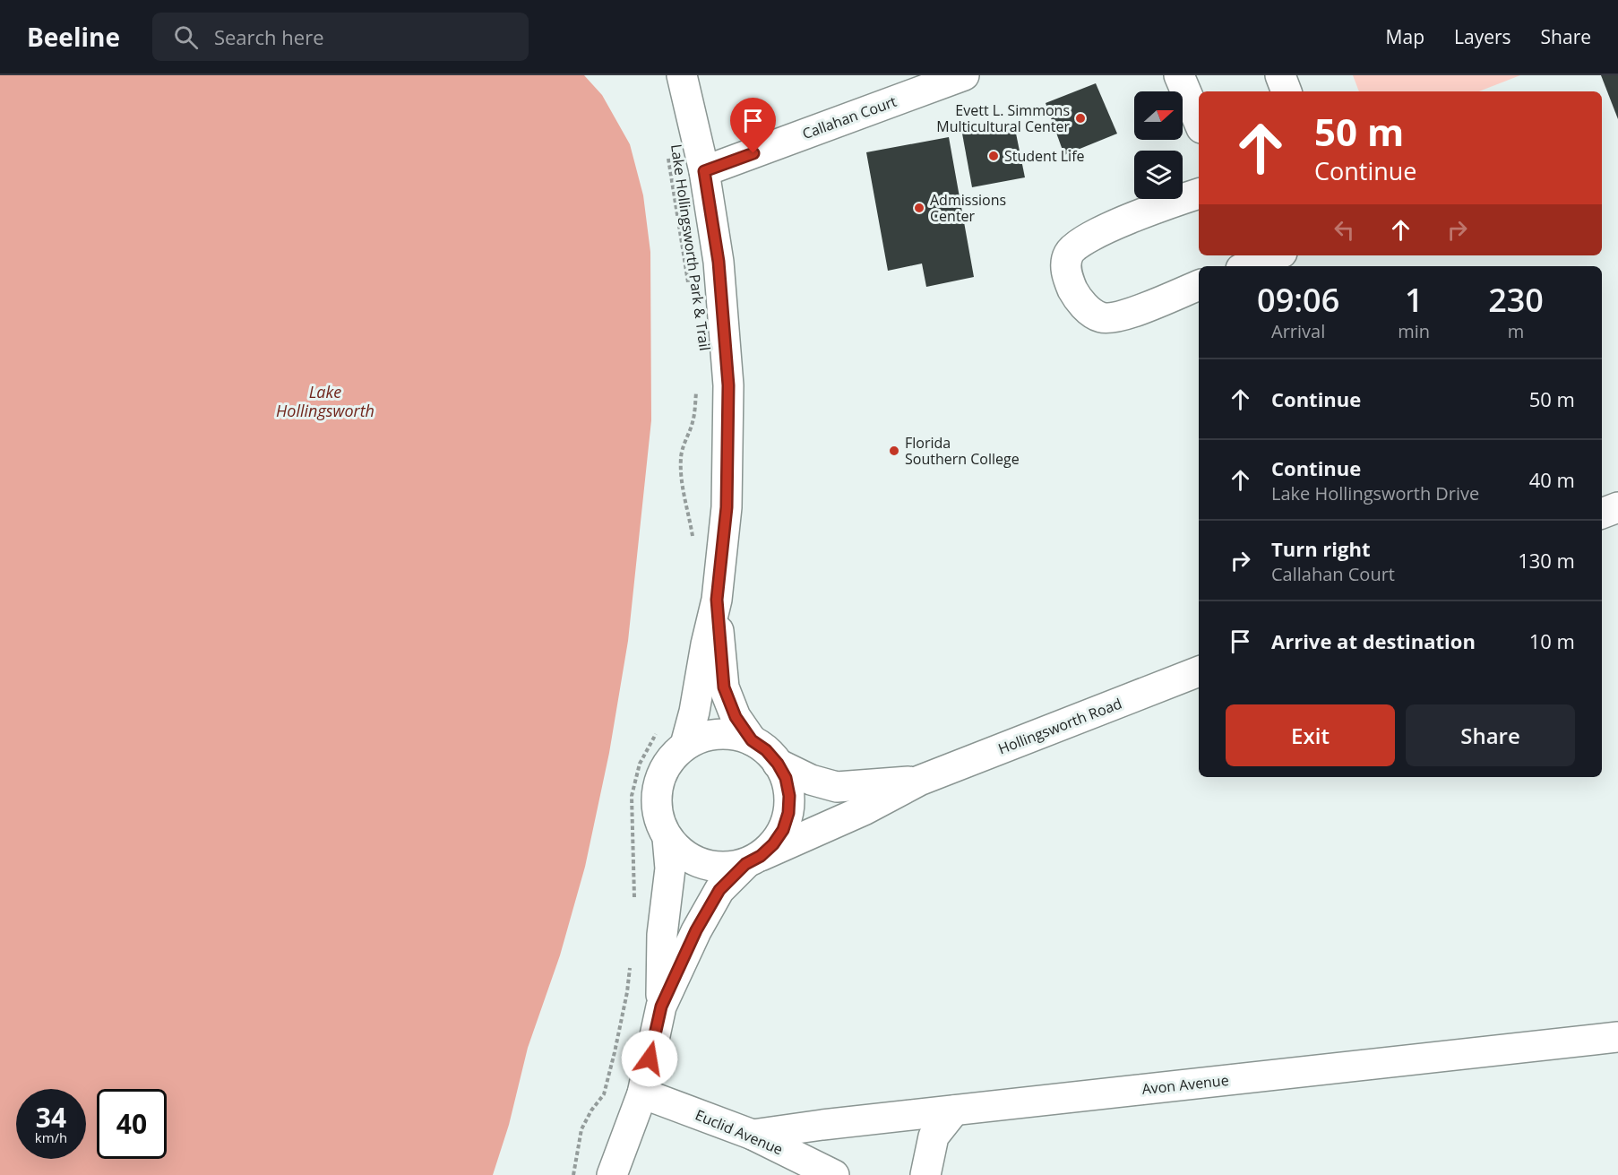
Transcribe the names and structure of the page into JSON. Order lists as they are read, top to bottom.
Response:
{
  "streets": {
    "street": [
      "Callahan Court",
      "Hollingsworth Road",
      "Avon Avenue",
      "Euclid Avenue"
    ],
    "path": ["Lake Hollingsworth Park & Trail"]
  },
  "crossings": [
    ["Avon Avenue", "Euclid Avenue"]
  ],
  "water": ["Lake Hollingsworth"],
  "places": [
    "Evett L. Simmons Multicultural Center",
    "Student Life",
    "Admissions Center",
    "Florida Southern College"
  ],
  "north": "right",
  "page": {
    "header": "Beeline",
    "search": "Search here",
    "nav": ["Map", "Layers", "Share"],
    "turn": ["50 m", "Continue"],
    "eta": [
      "09:06",
      "Arrival",
      "1",
      "min",
      "230",
      "m"
    ],
    "list": [
      {
        "name": "Continue",
        "value": "50 m"
      },
      {
        "name": "Continue",
        "note": "Lake Hollingsworth Drive",
        "value": "40 m"
      },
      {
        "name": "Turn right",
        "note": "Callahan Court",
        "value": "130 m"
      },
      {
        "name": "Arrive at destination",
        "value": "10 m"
      }
    ],
    "buttons": ["Exit", "Share"],
    "speed": "34 km/h",
    "limit": "40"
  }
}
